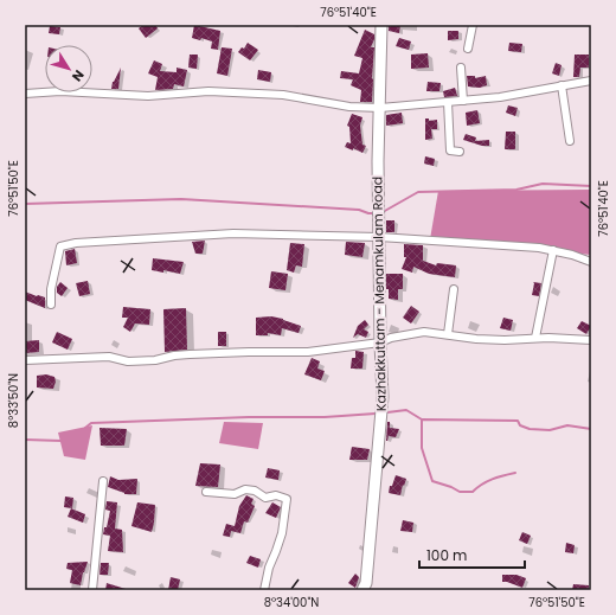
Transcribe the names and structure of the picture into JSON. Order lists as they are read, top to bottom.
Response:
{
  "streets": {
    "main road": ["Kazhakkuttam - Menamkulam Road"]
  },
  "scale_bar": "100 m",
  "north": "bottom right",
  "coordinates": [
    "76°51'40\"E",
    "76°51'50\"E",
    "8°33'50\"N",
    "8°34'00\"N"
  ]
}
